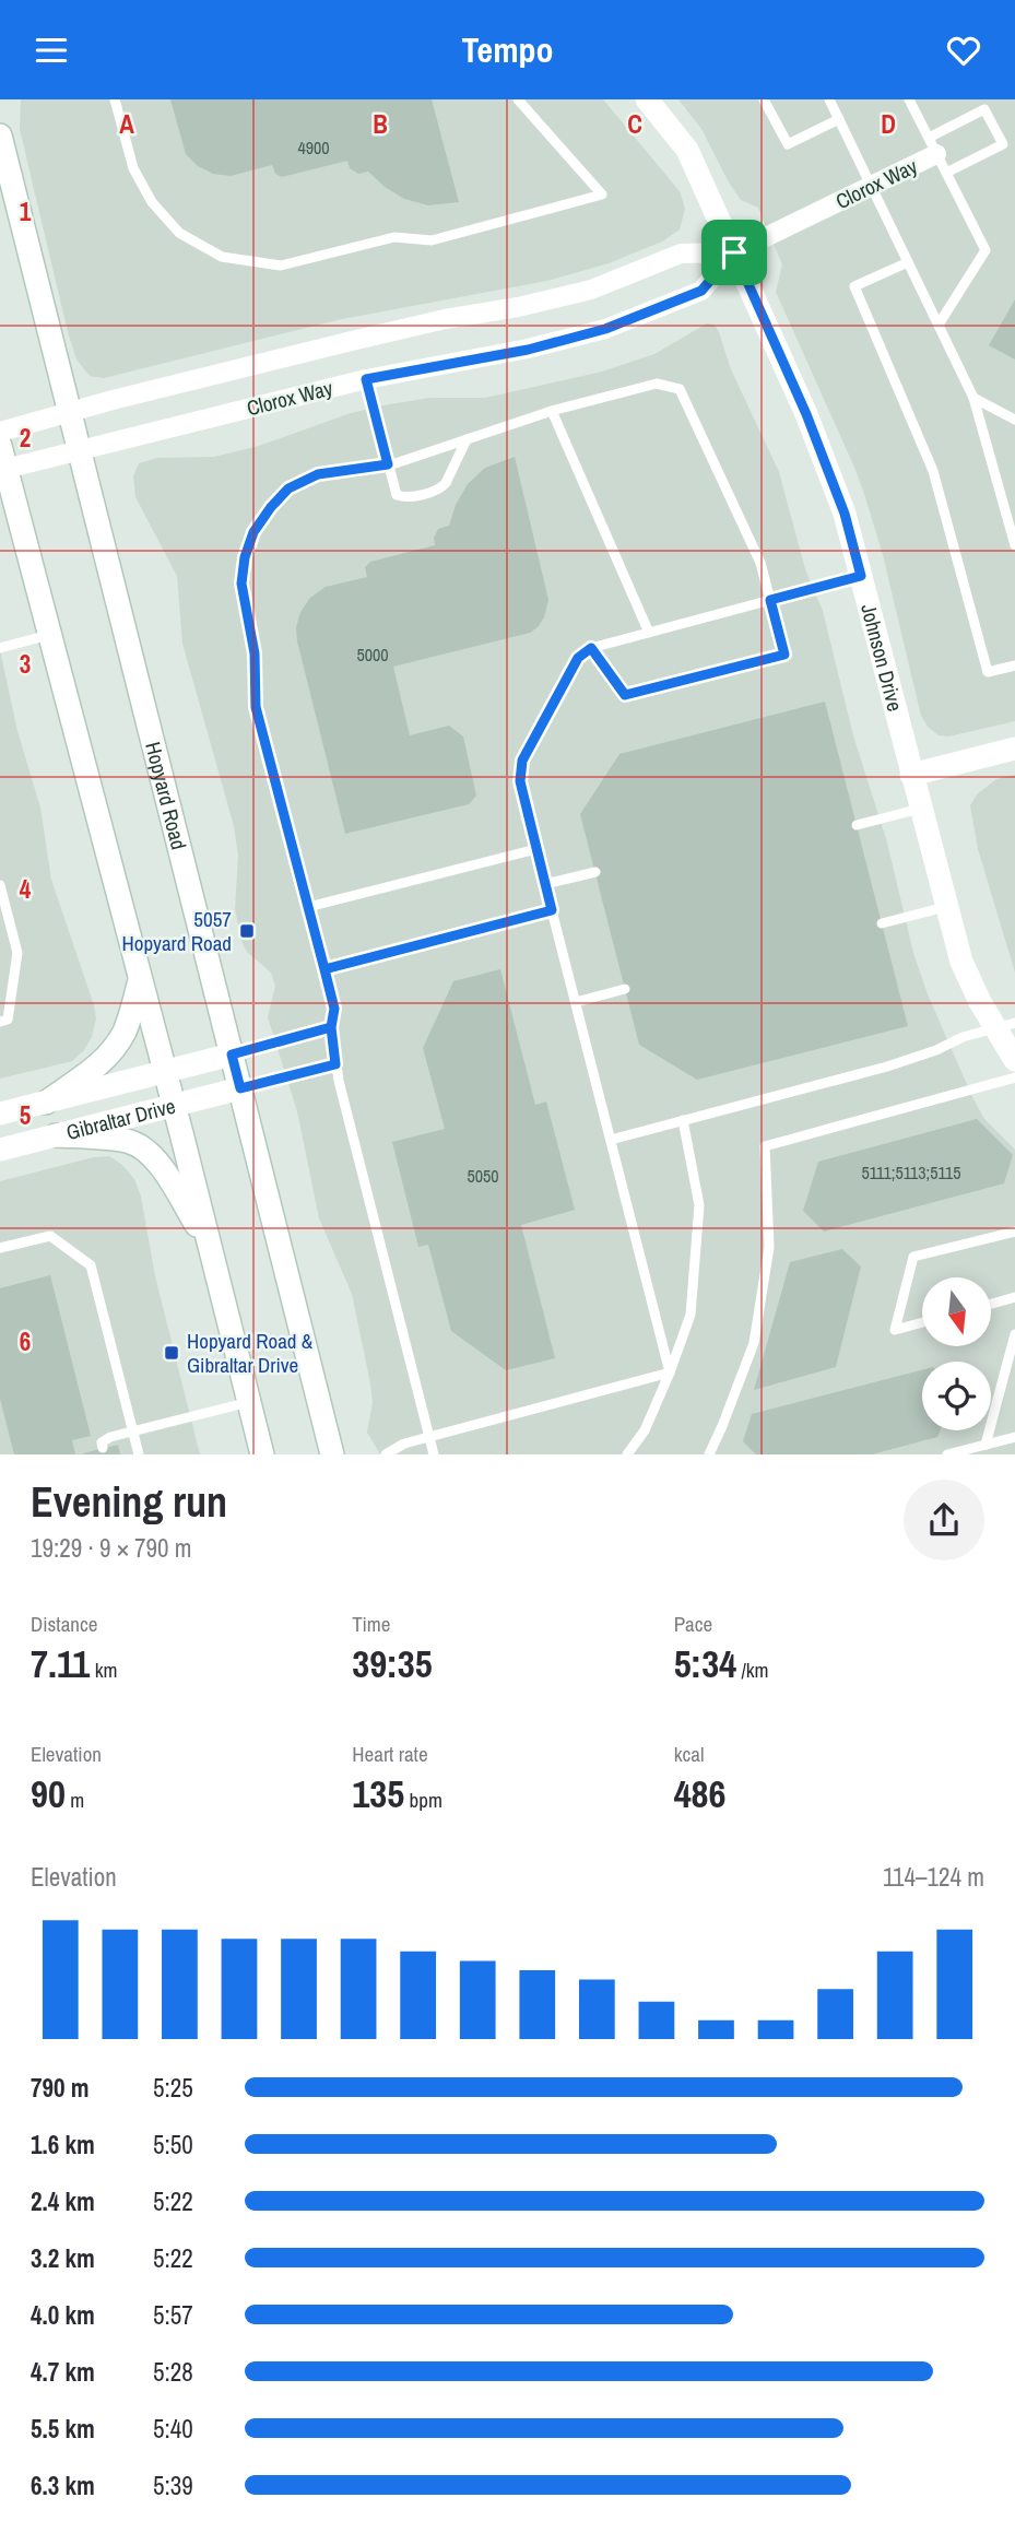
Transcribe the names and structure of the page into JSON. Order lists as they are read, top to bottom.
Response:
{
  "streets": {
    "main road": ["Johnson Drive", "Hopyard Road", "Gibraltar Drive"],
    "street": ["Clorox Way"]
  },
  "crossings": [
    ["Clorox Way", "Johnson Drive"],
    ["Clorox Way", "Hopyard Road"],
    ["Hopyard Road", "Gibraltar Drive"]
  ],
  "places": {
    "transit": ["5057 Hopyard Road", "Hopyard Road & Gibraltar Drive"]
  },
  "house_numbers": [
    "4900",
    "5000",
    "5111;5113;5115",
    "5050"
  ],
  "north": "bottom",
  "page": {
    "header": "Tempo",
    "heading": ["Evening run", "19:29 · 9 × 790 m"],
    "stats": [
      ["Distance", "7.11 km"],
      ["Time", "39:35"],
      ["Pace", "5:34 /km"],
      ["Elevation", "90 m"],
      ["Heart rate", "135 bpm"],
      ["kcal", "486"]
    ],
    "chart": ["Elevation", "114–124 m"],
    "list": [
      {
        "name": "790 m",
        "note": "5:25"
      },
      {
        "name": "1.6 km",
        "note": "5:50"
      },
      {
        "name": "2.4 km",
        "note": "5:22"
      },
      {
        "name": "3.2 km",
        "note": "5:22"
      },
      {
        "name": "4.0 km",
        "note": "5:57"
      },
      {
        "name": "4.7 km",
        "note": "5:28"
      },
      {
        "name": "5.5 km",
        "note": "5:40"
      },
      {
        "name": "6.3 km",
        "note": "5:39"
      }
    ]
  },
  "grid": {
    "columns": [
      "A",
      "B",
      "C",
      "D"
    ],
    "rows": [
      "1",
      "2",
      "3",
      "4",
      "5",
      "6"
    ]
  }
}
